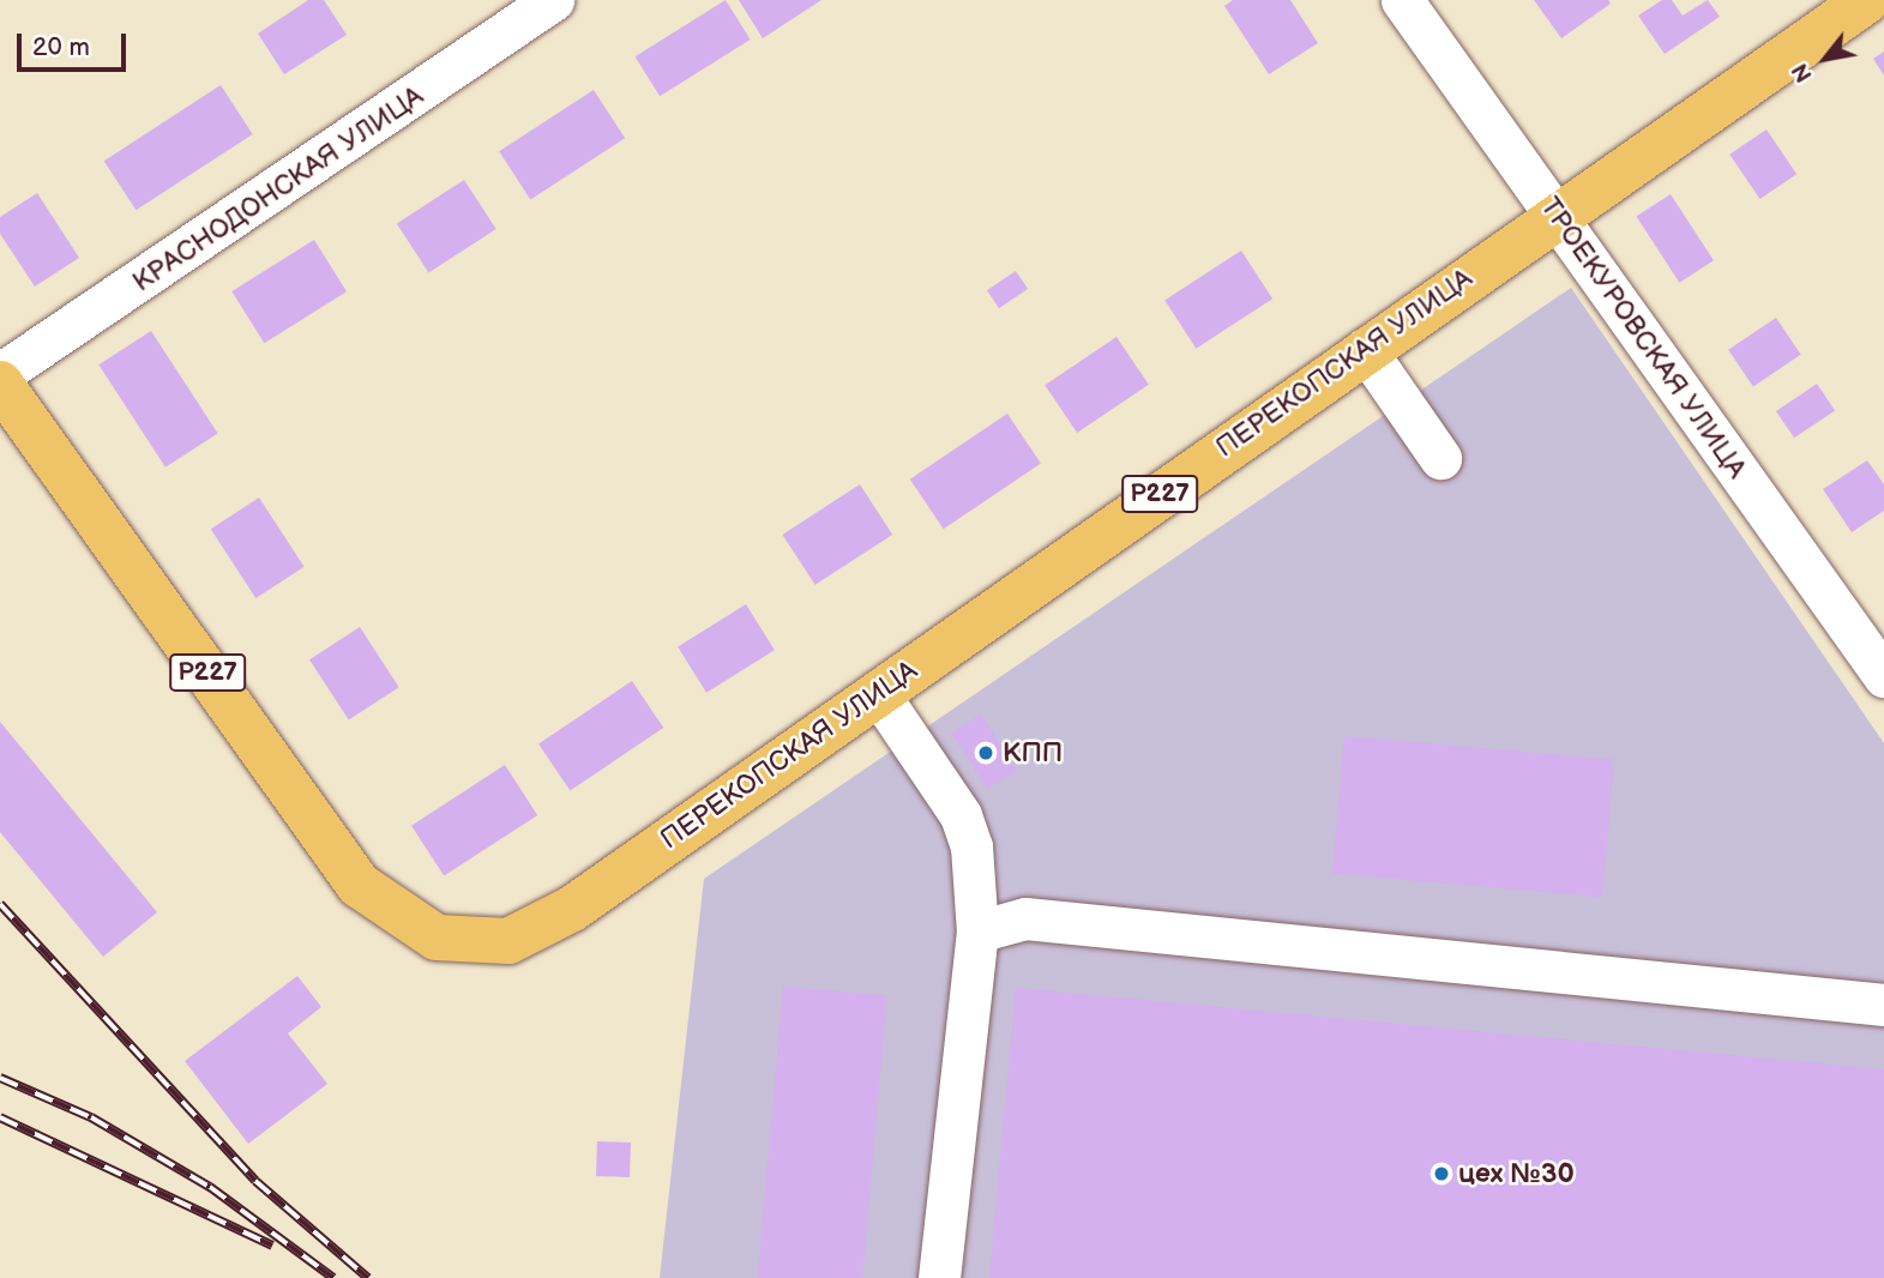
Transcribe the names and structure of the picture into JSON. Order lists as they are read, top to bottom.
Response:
{
  "streets": {
    "main road": ["ПЕРЕКОПСКАЯ УЛИЦА", "Р227"],
    "street": ["КРАСНОДОНСКАЯ УЛИЦА", "ТРОЕКУРОВСКАЯ УЛИЦА"]
  },
  "crossings": [
    ["ТРОЕКУРОВСКАЯ УЛИЦА", "ПЕРЕКОПСКАЯ УЛИЦА"]
  ],
  "places": ["КПП", "цех №30"],
  "scale_bar": "20 m",
  "north": "bottom left"
}
